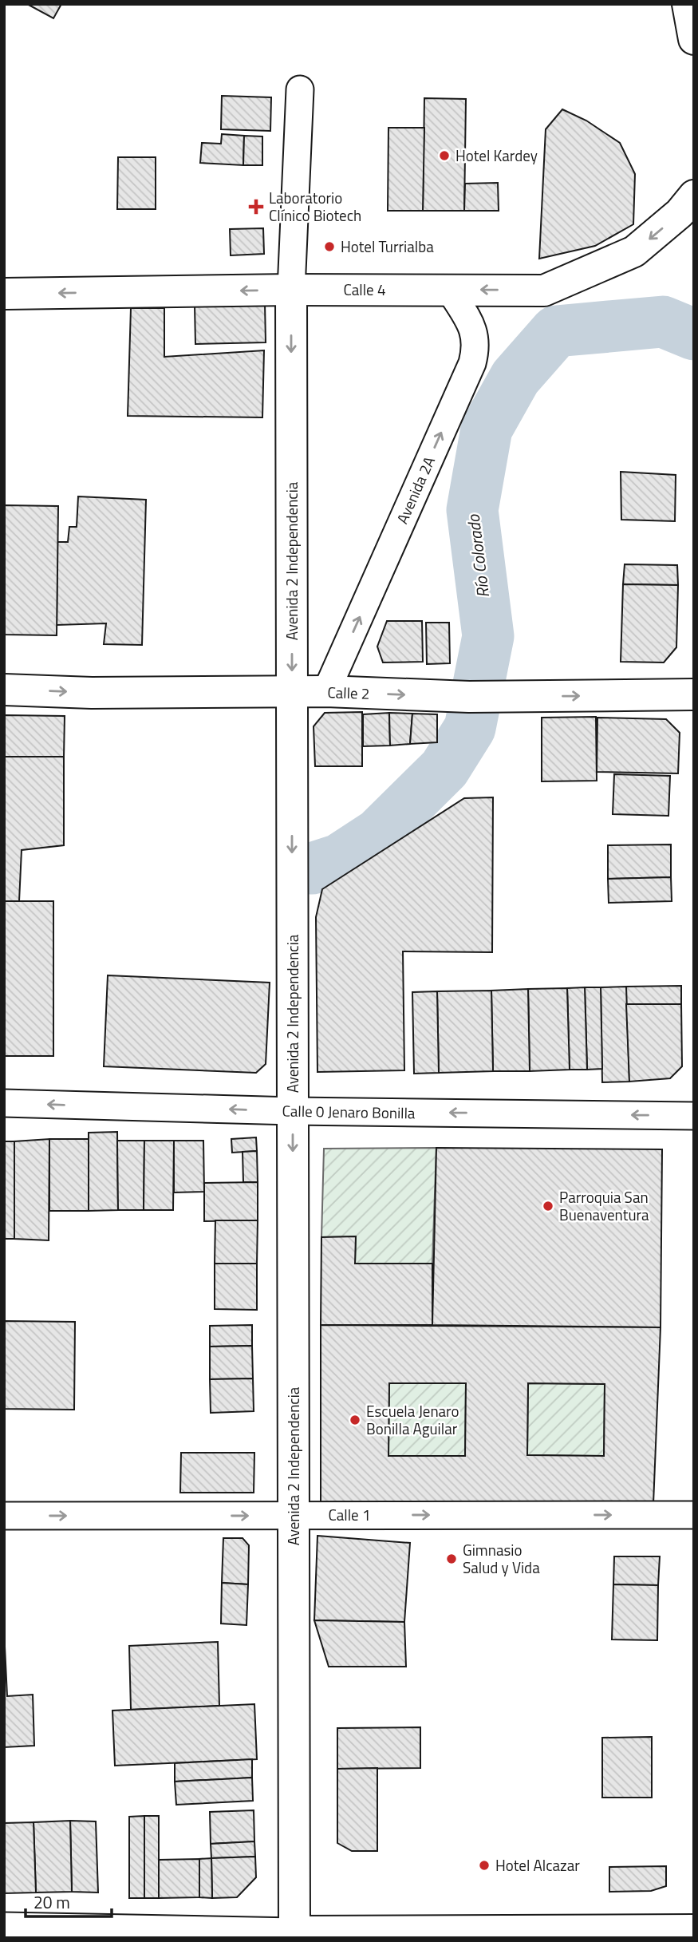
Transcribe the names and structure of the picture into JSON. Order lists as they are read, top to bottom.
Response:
{
  "streets": {
    "street": [
      "Calle 4",
      "Avenida 2A",
      "Avenida 2 Independencia",
      "Calle 2",
      "Calle 0 Jenaro Bonilla",
      "Calle 1"
    ]
  },
  "crossings": [
    ["Calle 4", "Avenida 2A"],
    ["Calle 4", "Avenida 2 Independencia"],
    ["Avenida 2A", "Calle 2"],
    ["Avenida 2 Independencia", "Calle 2"],
    ["Avenida 2 Independencia", "Calle 0 Jenaro Bonilla"],
    ["Avenida 2 Independencia", "Calle 1"]
  ],
  "one_way": [
    "Calle 4",
    "Avenida 2A",
    "Avenida 2 Independencia",
    "Calle 2",
    "Calle 0 Jenaro Bonilla",
    "Calle 1"
  ],
  "water": ["Río Colorado"],
  "places": {
    "other": [
      "Hotel Kardey",
      "Hotel Turrialba",
      "Parroquia San Buenaventura",
      "Escuela Jenaro Bonilla Aguilar",
      "Gimnasio Salud y Vida",
      "Hotel Alcazar"
    ],
    "health": ["Laboratorio Clínico Biotech"]
  },
  "scale_bar": "20 m"
}
